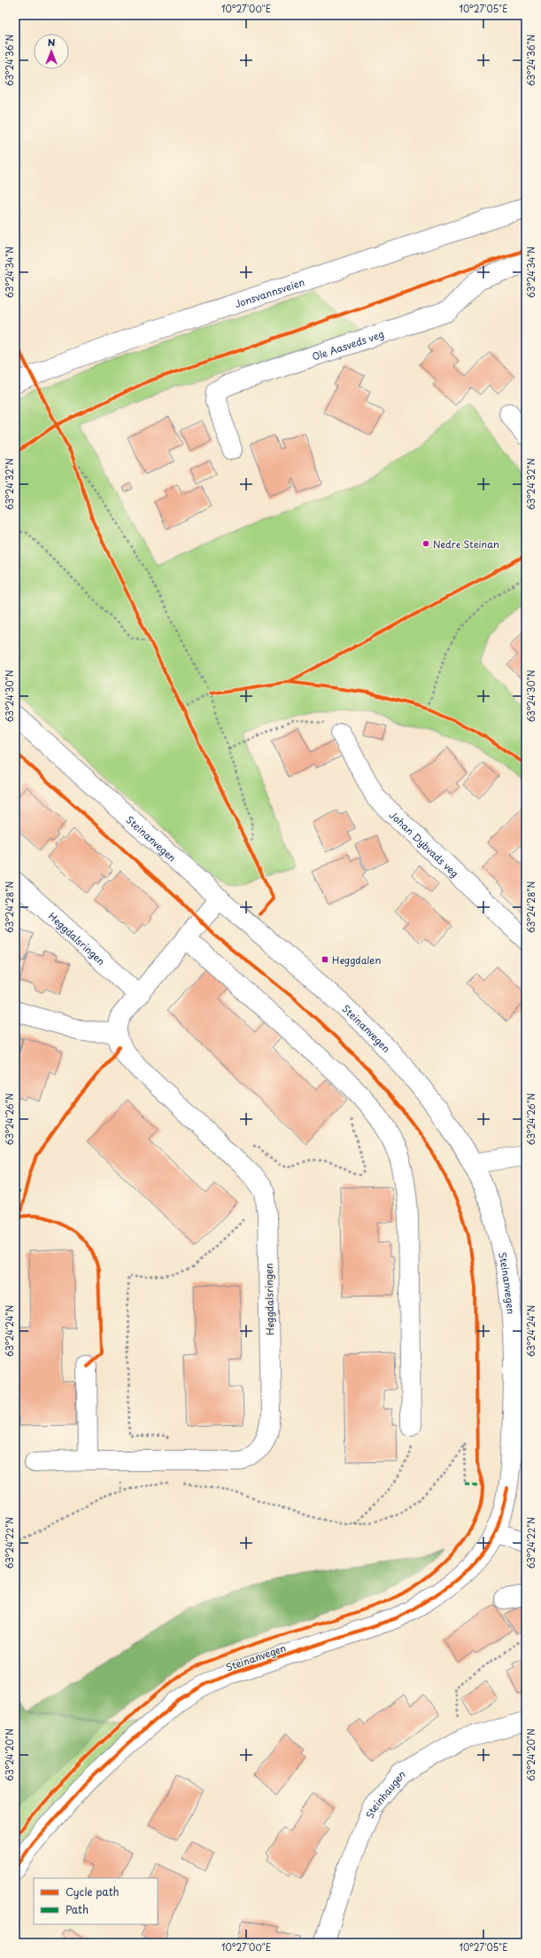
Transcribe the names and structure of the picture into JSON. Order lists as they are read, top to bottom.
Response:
{
  "streets": {
    "street": [
      "Jonsvannsveien",
      "Ole Aasveds veg",
      "Steinanvegen",
      "Johan Dybvads veg",
      "Heggdalsringen",
      "Steinhaugen"
    ]
  },
  "crossings": [
    ["Steinanvegen", "Heggdalsringen"]
  ],
  "places": {
    "other": ["Nedre Steinan"],
    "transit": ["Heggdalen"]
  },
  "legend": ["Cycle path", "Path"],
  "north": "top",
  "coordinates": [
    "10°27'00\"E",
    "10°27'05\"E",
    "63°24'36\"N",
    "63°24'34\"N",
    "63°24'32\"N",
    "63°24'30\"N",
    "63°24'28\"N",
    "63°24'26\"N",
    "63°24'24\"N",
    "63°24'22\"N",
    "63°24'20\"N"
  ]
}
